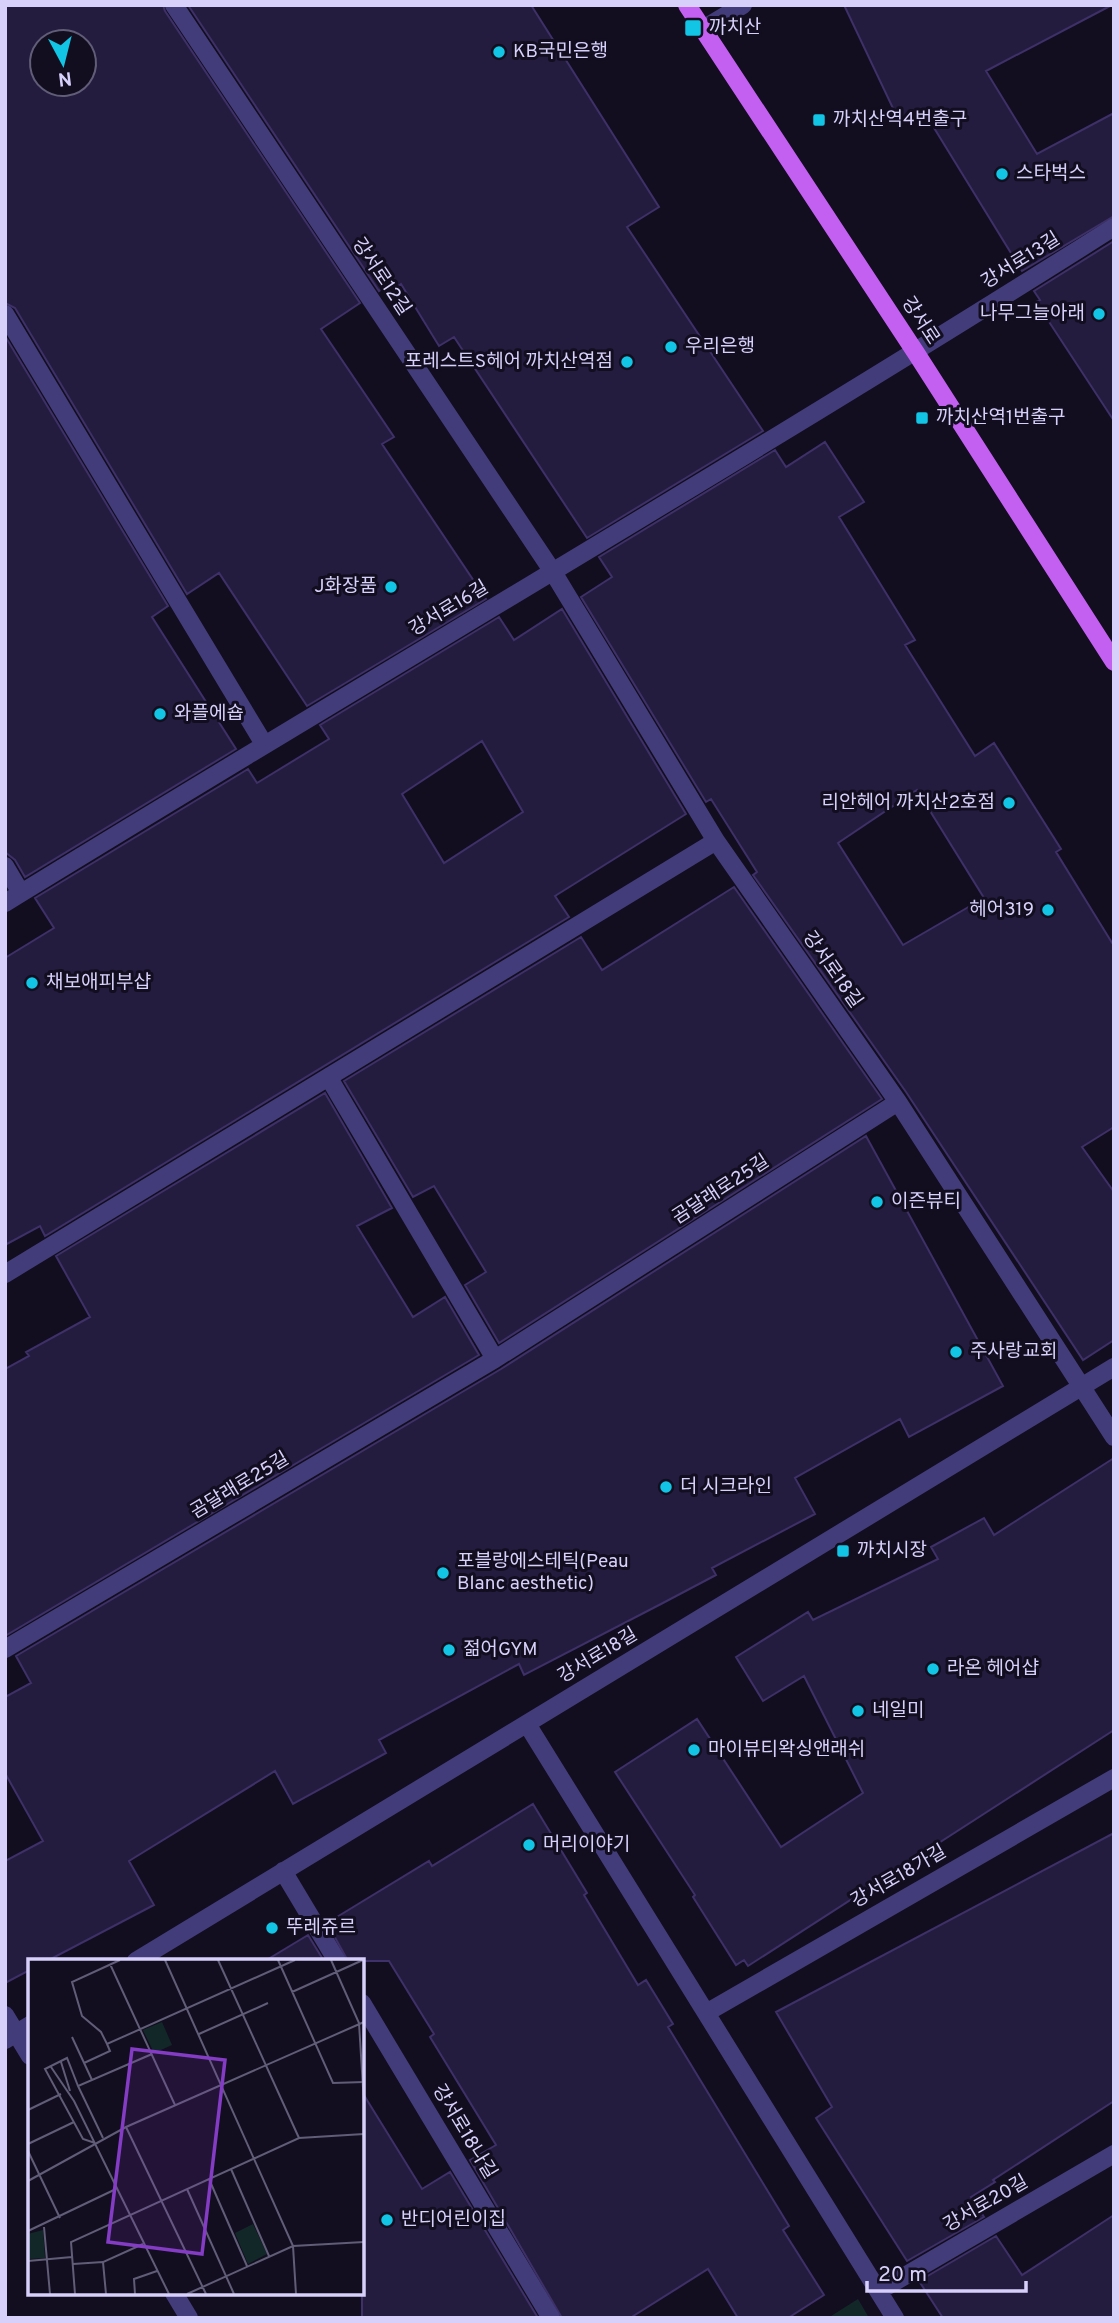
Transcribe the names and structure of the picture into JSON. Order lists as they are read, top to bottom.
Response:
{
  "streets": {
    "main road": ["강서로"],
    "street": [
      "강서로13길",
      "강서로12길",
      "강서로16길",
      "강서로18길",
      "곰달래로25길",
      "강서로18가길",
      "강서로18나길",
      "강서로20길"
    ]
  },
  "crossings": [
    ["강서로13길", "강서로"],
    ["강서로13길", "강서로16길"],
    ["강서로12길", "강서로16길"],
    ["강서로12길", "강서로18길"],
    ["강서로", "강서로16길"],
    ["강서로16길", "강서로18길"],
    ["강서로18길", "곰달래로25길"]
  ],
  "places": {
    "transit": [
      "까치산",
      "까치산역4번출구",
      "까치산역1번출구",
      "까치시장"
    ],
    "other": [
      "KB국민은행",
      "스타벅스",
      "나무그늘아래",
      "우리은행",
      "포레스트S헤어 까치산역점",
      "J화장품",
      "와플에숍",
      "리안헤어 까치산2호점",
      "헤어319",
      "채보애피부샵",
      "이즌뷰티",
      "주사랑교회",
      "더 시크라인",
      "포블랑에스테틱(Peau Blanc aesthetic)",
      "젊어GYM",
      "라온 헤어샵",
      "네일미",
      "마이뷰티왁싱앤래쉬",
      "머리이야기",
      "뚜레쥬르",
      "반디어린이집"
    ]
  },
  "scale_bar": "20 m",
  "north": "bottom"
}
